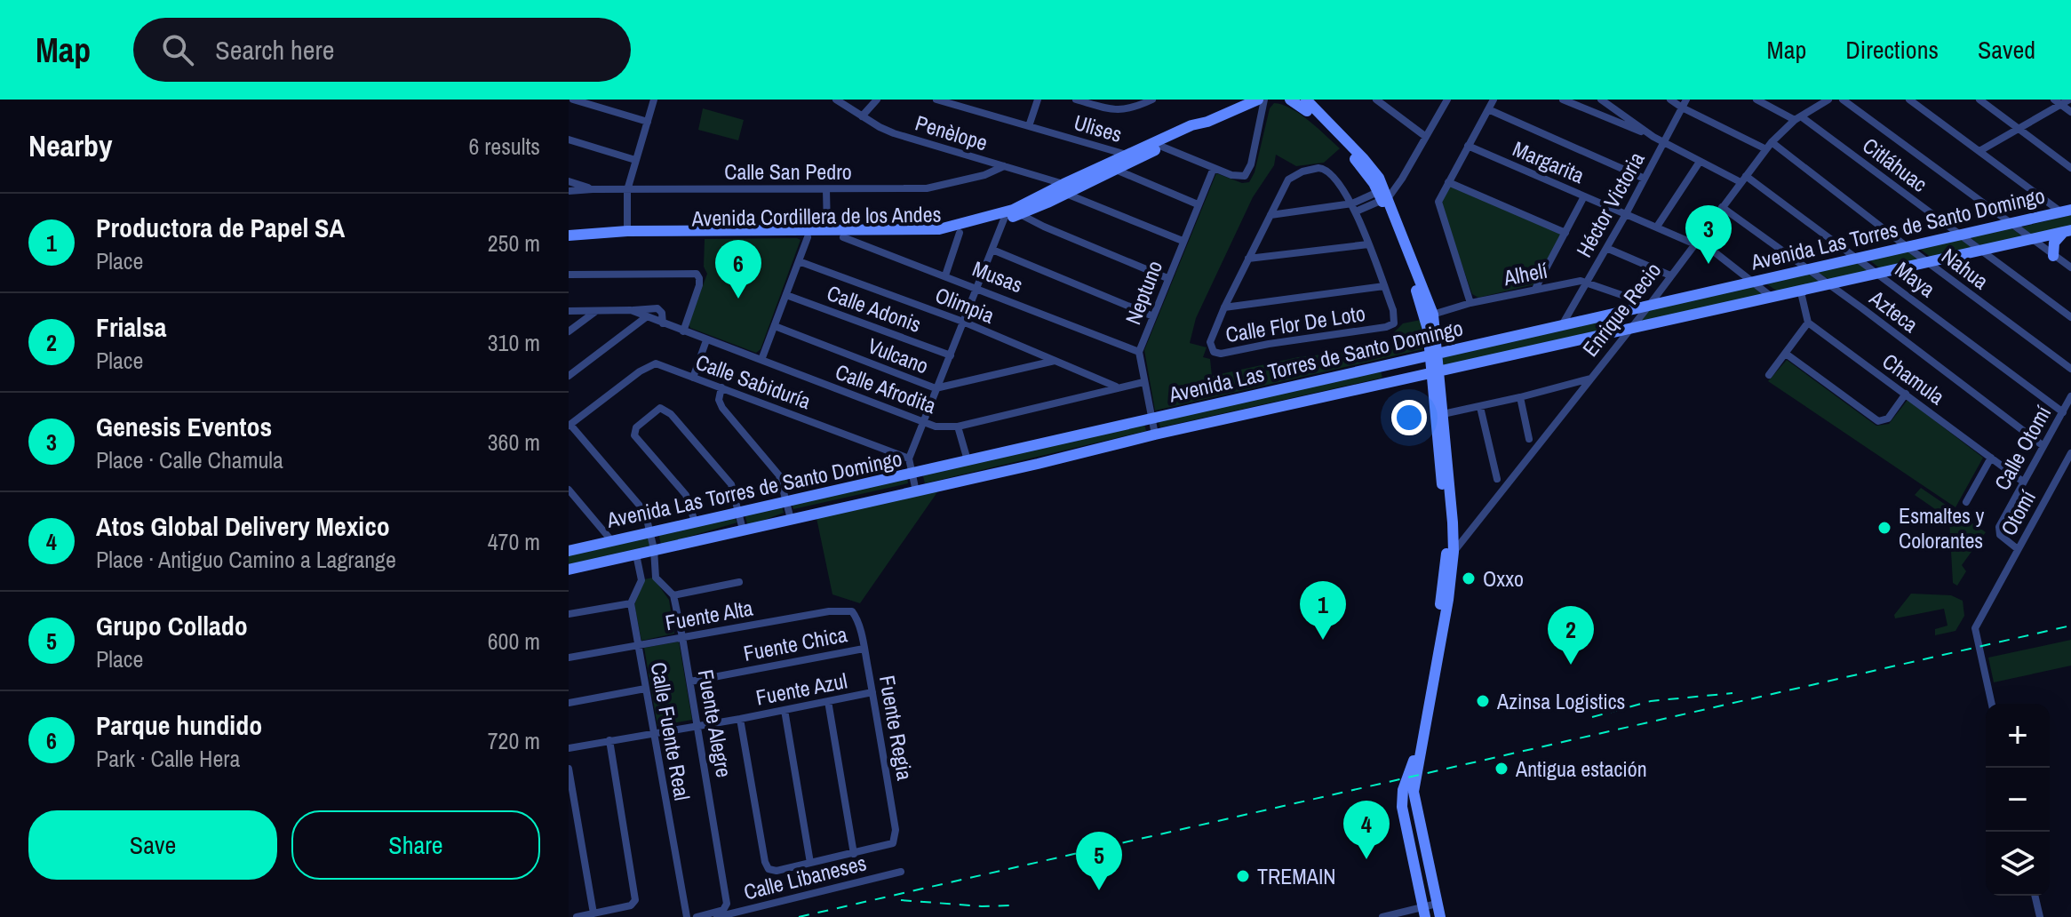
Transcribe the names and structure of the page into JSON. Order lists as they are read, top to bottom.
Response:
{
  "streets": {
    "street": [
      "Ulises",
      "Penèlope",
      "Margarita",
      "Citláhuac",
      "Calle San Pedro",
      "Héctor Victoria",
      "Avenida Cordillera de los Andes",
      "Avenida Las Torres de Santo Domingo",
      "Nahua",
      "Alhelí",
      "Musas",
      "Maya",
      "Neptuno",
      "Olimpia",
      "Calle Adonis",
      "Enrique Recio",
      "Azteca",
      "Calle Flor De Loto",
      "Vulcano",
      "Chamula",
      "Calle Sabiduría",
      "Calle Afrodita",
      "Calle Otomí",
      "Otomí",
      "Fuente Alta",
      "Fuente Chica",
      "Fuente Azul",
      "Fuente Alegre",
      "Fuente Regia",
      "Calle Fuente Real",
      "Calle Libaneses"
    ]
  },
  "crossings": [
    ["Ulises", "Avenida Cordillera de los Andes"],
    ["Penèlope", "Calle San Pedro"],
    ["Penèlope", "Avenida Cordillera de los Andes"],
    ["Penèlope", "Neptuno"],
    ["Margarita", "Héctor Victoria"],
    ["Margarita", "Avenida Las Torres de Santo Domingo"],
    ["Margarita", "Enrique Recio"],
    ["Citláhuac", "Avenida Las Torres de Santo Domingo"],
    ["Citláhuac", "Enrique Recio"],
    ["Héctor Victoria", "Avenida Las Torres de Santo Domingo"],
    ["Héctor Victoria", "Alhelí"],
    ["Héctor Victoria", "Maya"],
    ["Avenida Cordillera de los Andes", "Musas"],
    ["Avenida Las Torres de Santo Domingo", "Nahua"],
    ["Avenida Las Torres de Santo Domingo", "Maya"],
    ["Avenida Las Torres de Santo Domingo", "Neptuno"],
    ["Avenida Las Torres de Santo Domingo", "Enrique Recio"],
    ["Avenida Las Torres de Santo Domingo", "Azteca"],
    ["Avenida Las Torres de Santo Domingo", "Fuente Alegre"],
    ["Avenida Las Torres de Santo Domingo", "Calle Fuente Real"],
    ["Nahua", "Enrique Recio"],
    ["Musas", "Neptuno"],
    ["Maya", "Enrique Recio"],
    ["Maya", "Calle Otomí"],
    ["Neptuno", "Calle Afrodita"],
    ["Olimpia", "Vulcano"],
    ["Olimpia", "Calle Afrodita"],
    ["Enrique Recio", "Azteca"],
    ["Azteca", "Calle Otomí"],
    ["Chamula", "Calle Otomí"],
    ["Calle Sabiduría", "Fuente Alegre"],
    ["Calle Otomí", "Otomí"],
    ["Fuente Alta", "Fuente Alegre"],
    ["Fuente Alta", "Fuente Regia"],
    ["Fuente Alta", "Calle Fuente Real"],
    ["Fuente Chica", "Fuente Alegre"],
    ["Fuente Chica", "Fuente Regia"],
    ["Fuente Azul", "Fuente Alegre"],
    ["Fuente Azul", "Fuente Regia"],
    ["Fuente Azul", "Calle Fuente Real"],
    ["Fuente Alegre", "Calle Libaneses"]
  ],
  "places": [
    "Esmaltes y Colorantes",
    "Oxxo",
    "Azinsa Logistics",
    "Antigua estación",
    "TREMAIN"
  ],
  "page": {
    "header": "Map",
    "search": "Search here",
    "nav": ["Map", "Directions", "Saved"],
    "heading": ["Nearby", "6 results"],
    "list": [
      {
        "mark": "1",
        "name": "Productora de Papel SA",
        "note": "Place",
        "value": "250 m"
      },
      {
        "mark": "2",
        "name": "Frialsa",
        "note": "Place",
        "value": "310 m"
      },
      {
        "mark": "3",
        "name": "Genesis Eventos",
        "note": "Place · Calle Chamula",
        "value": "360 m"
      },
      {
        "mark": "4",
        "name": "Atos Global Delivery Mexico",
        "note": "Place · Antiguo Camino a Lagrange",
        "value": "470 m"
      },
      {
        "mark": "5",
        "name": "Grupo Collado",
        "note": "Place",
        "value": "600 m"
      },
      {
        "mark": "6",
        "name": "Parque hundido",
        "note": "Park · Calle Hera",
        "value": "720 m"
      }
    ],
    "pins": [
      "3",
      "6",
      "1",
      "2",
      "4",
      "5"
    ],
    "map_buttons": ["+", "−"],
    "buttons": ["Save", "Share"]
  }
}
